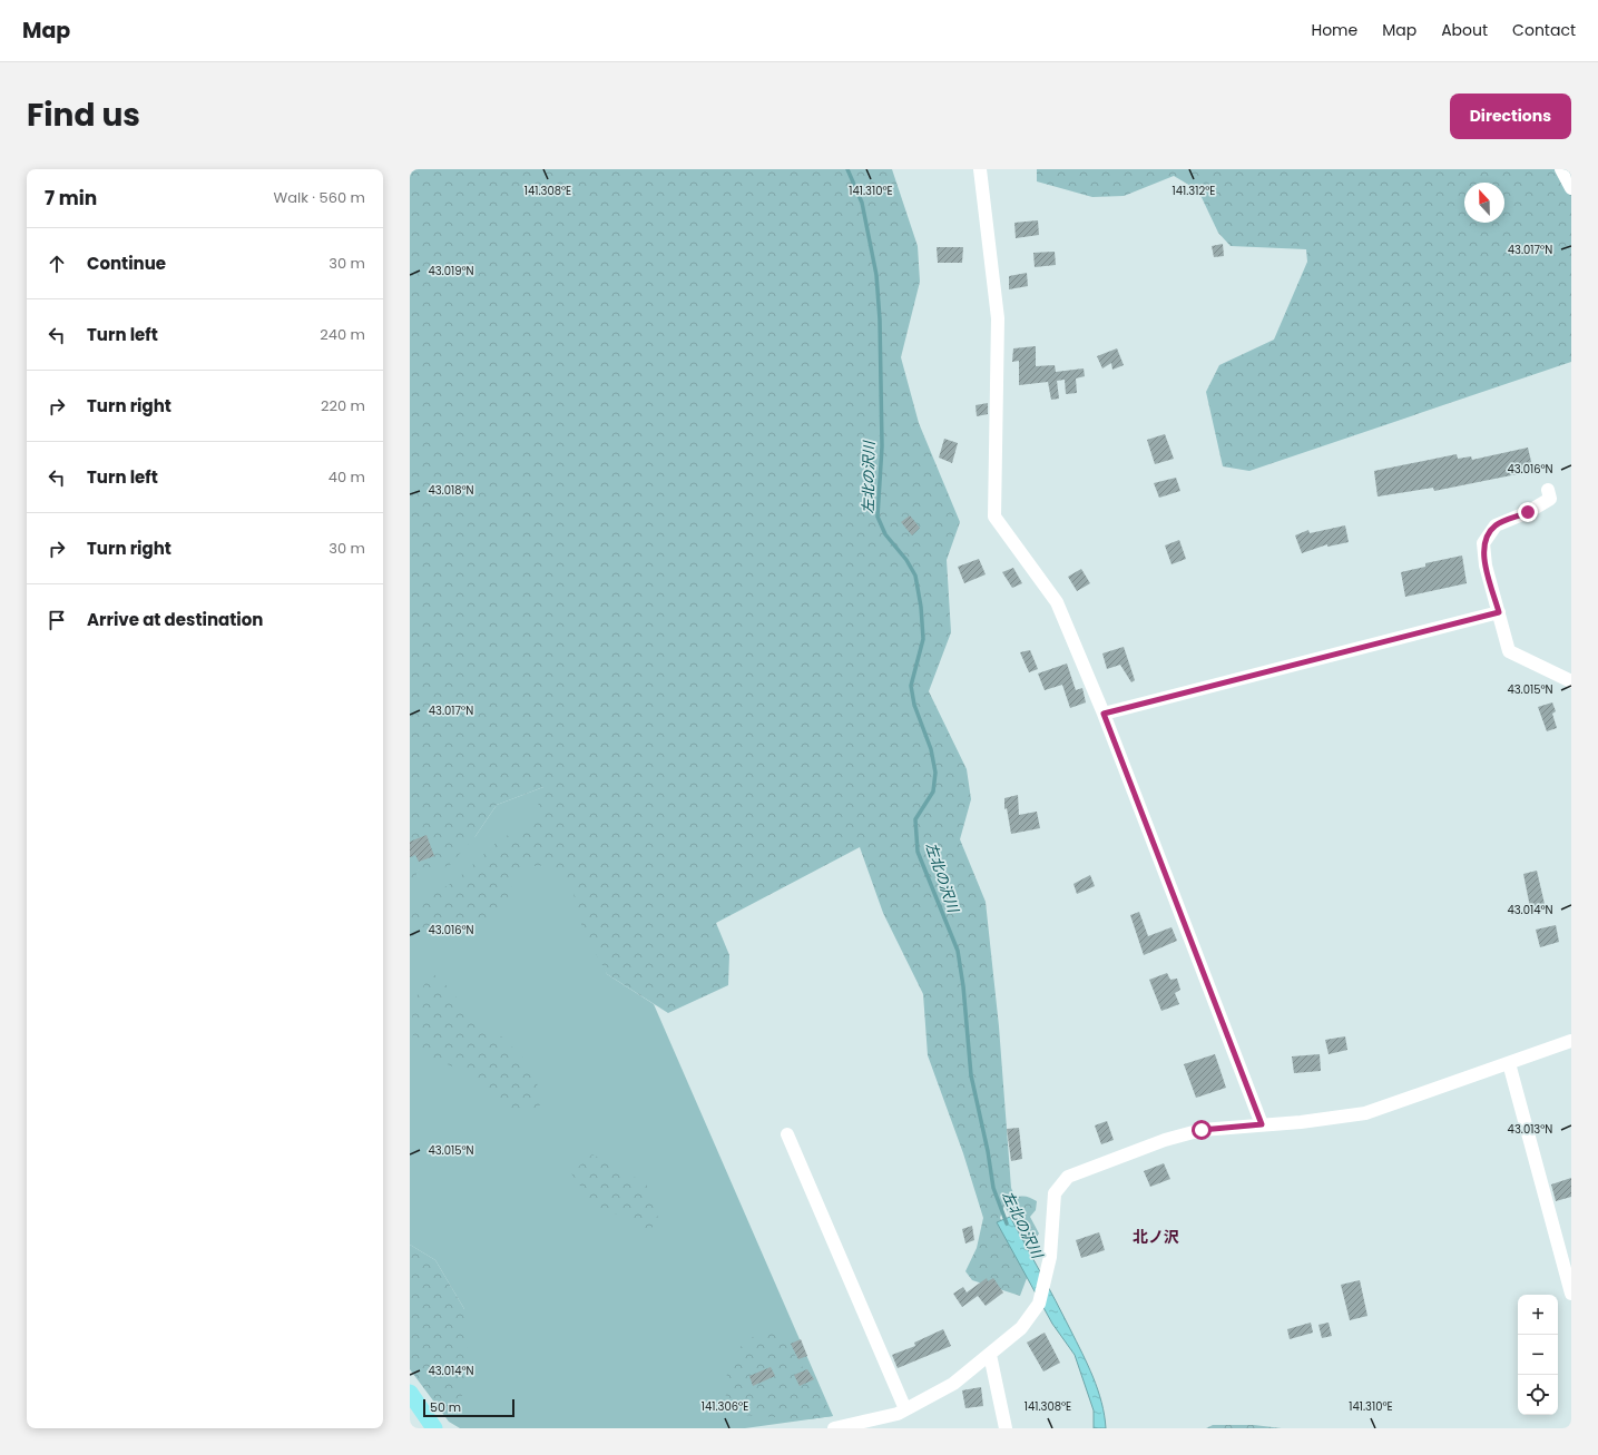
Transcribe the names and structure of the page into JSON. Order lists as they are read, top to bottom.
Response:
{
  "districts": ["北ノ沢"],
  "water": ["左北の沢川"],
  "scale_bar": "50 m",
  "north": "top",
  "page": {
    "header": "Map",
    "nav": [
      "Home",
      "Map",
      "About",
      "Contact"
    ],
    "title": "Find us",
    "buttons": "Directions",
    "heading": ["7 min", "Walk · 560 m"],
    "list": [
      ["Continue", "30 m"],
      ["Turn left", "240 m"],
      ["Turn right", "220 m"],
      ["Turn left", "40 m"],
      ["Turn right", "30 m"],
      "Arrive at destination"
    ],
    "map_buttons": ["+", "−"],
    "scale": "50 m"
  },
  "coordinates": [
    "141.308°E",
    "141.310°E",
    "141.312°E",
    "43.017°N",
    "43.019°N",
    "43.016°N",
    "43.018°N",
    "43.015°N",
    "43.014°N",
    "43.013°N",
    "141.306°E"
  ]
}
